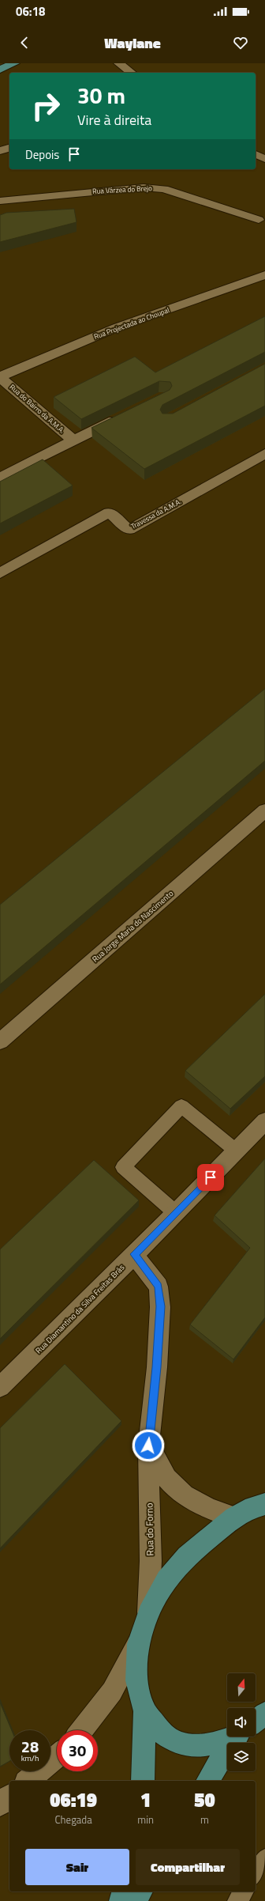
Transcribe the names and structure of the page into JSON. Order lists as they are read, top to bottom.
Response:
{
  "streets": {
    "street": [
      "Rua Várzea do Brejo",
      "Rua Projectada ao Choupal",
      "Rua do Bairro da A.M.A.",
      "Travessa da A.M.A.",
      "Rua Jorge Maria do Nascimento",
      "Rua Diamantino da Silva Freitas Brás",
      "Rua do Forno"
    ]
  },
  "crossings": [
    ["Rua Projectada ao Choupal", "Rua do Bairro da A.M.A."],
    ["Rua Diamantino da Silva Freitas Brás", "Rua do Forno"]
  ],
  "north": "top",
  "page": {
    "status": "06:18",
    "header": "Waylane",
    "turn": ["30 m", "Vire à direita"],
    "then": "Depois",
    "speed": "28 km/h",
    "limit": "30",
    "eta": [
      "06:19",
      "Chegada",
      "1",
      "min",
      "50",
      "m"
    ],
    "buttons": ["Sair", "Compartilhar"]
  }
}
